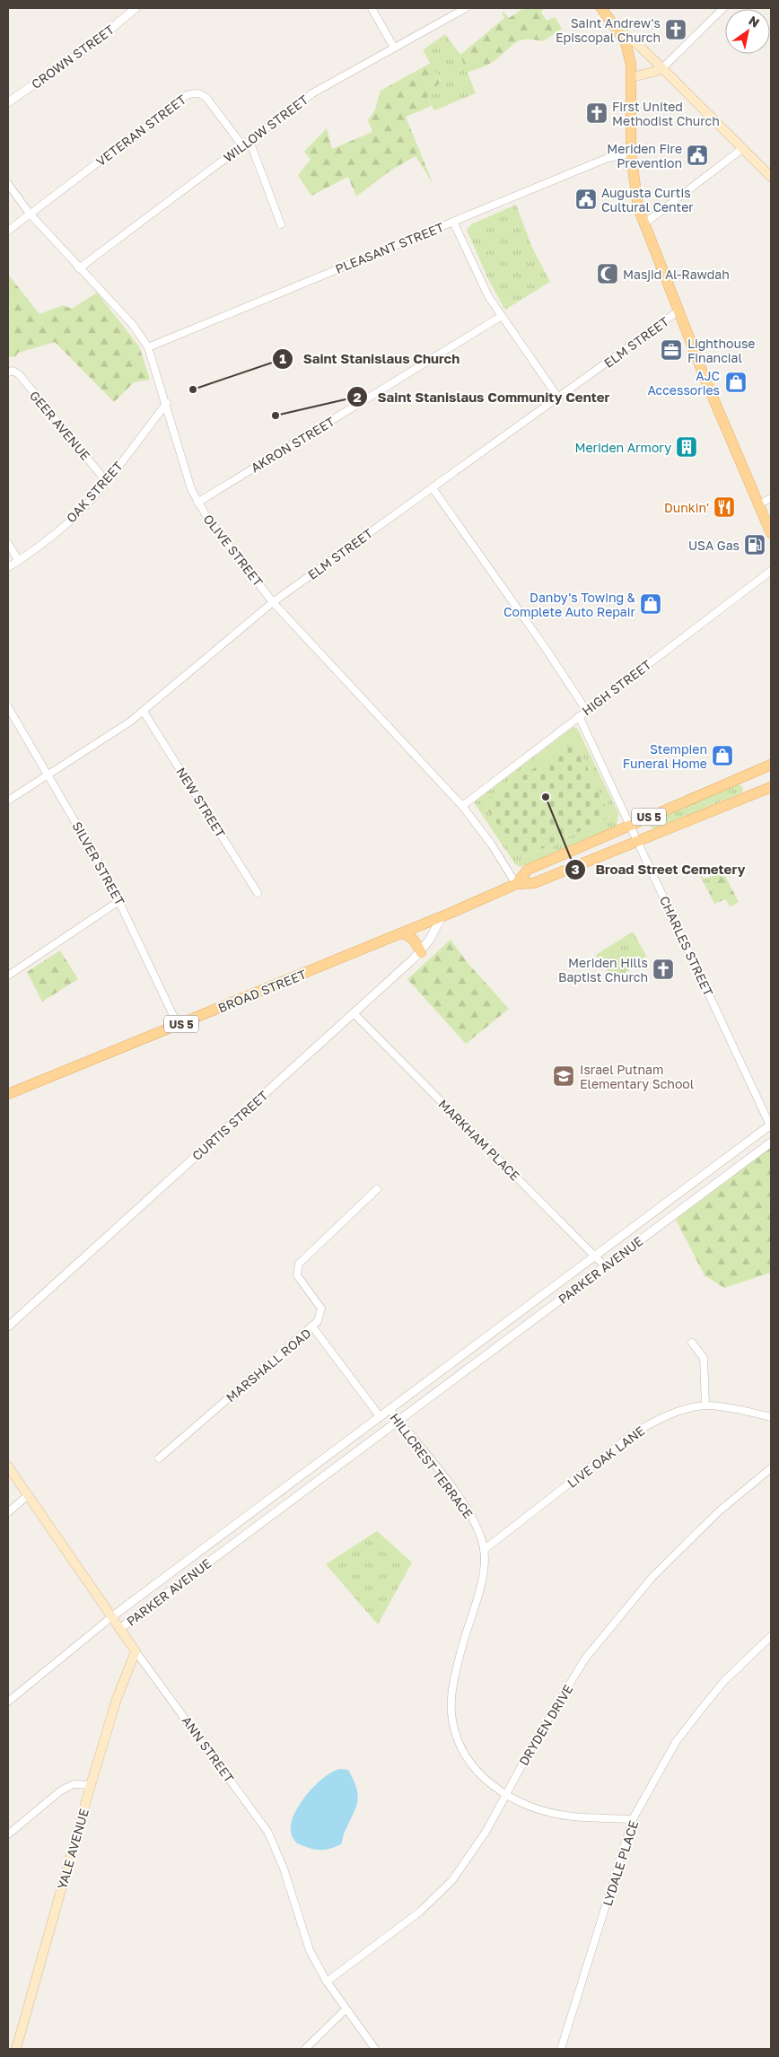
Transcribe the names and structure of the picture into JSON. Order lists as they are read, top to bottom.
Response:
{
  "streets": {
    "main road": [
      "US 5",
      "BROAD STREET",
      "ANN STREET",
      "YALE AVENUE"
    ],
    "street": [
      "CROWN STREET",
      "WILLOW STREET",
      "VETERAN STREET",
      "PLEASANT STREET",
      "ELM STREET",
      "GEER AVENUE",
      "AKRON STREET",
      "OAK STREET",
      "OLIVE STREET",
      "HIGH STREET",
      "NEW STREET",
      "SILVER STREET",
      "CHARLES STREET",
      "CURTIS STREET",
      "MARKHAM PLACE",
      "PARKER AVENUE",
      "MARSHALL ROAD",
      "LIVE OAK LANE",
      "HILLCREST TERRACE",
      "DRYDEN DRIVE",
      "LYDALE PLACE"
    ]
  },
  "crossings": [
    ["WILLOW STREET", "VETERAN STREET"],
    ["WILLOW STREET", "OLIVE STREET"],
    ["VETERAN STREET", "OLIVE STREET"],
    ["PLEASANT STREET", "OLIVE STREET"],
    ["ELM STREET", "OLIVE STREET"],
    ["ELM STREET", "NEW STREET"],
    ["ELM STREET", "SILVER STREET"],
    ["GEER AVENUE", "OAK STREET"],
    ["AKRON STREET", "OLIVE STREET"],
    ["OAK STREET", "OLIVE STREET"],
    ["OLIVE STREET", "HIGH STREET"],
    ["OLIVE STREET", "BROAD STREET"],
    ["HIGH STREET", "CHARLES STREET"],
    ["SILVER STREET", "BROAD STREET"],
    ["CHARLES STREET", "BROAD STREET"],
    ["CHARLES STREET", "PARKER AVENUE"],
    ["BROAD STREET", "CURTIS STREET"],
    ["CURTIS STREET", "MARKHAM PLACE"],
    ["MARKHAM PLACE", "PARKER AVENUE"],
    ["PARKER AVENUE", "MARSHALL ROAD"],
    ["PARKER AVENUE", "HILLCREST TERRACE"],
    ["PARKER AVENUE", "ANN STREET"],
    ["LIVE OAK LANE", "HILLCREST TERRACE"],
    ["HILLCREST TERRACE", "DRYDEN DRIVE"],
    ["HILLCREST TERRACE", "LYDALE PLACE"],
    ["DRYDEN DRIVE", "ANN STREET"],
    ["ANN STREET", "YALE AVENUE"]
  ],
  "places": {
    "church": ["Saint Andrew's Episcopal Church", "First United Methodist Church", "Meriden Hills Baptist Church"],
    "public building": ["Meriden Fire Prevention", "Augusta Curtis Cultural Center"],
    "mosque": ["Masjid Al-Rawdah"],
    "office": ["Lighthouse Financial"],
    "shop": ["AJC Accessories", "Danby's Towing & Complete Auto Repair", "Stempien Funeral Home"],
    "other": ["Saint Stanislaus Church", "Saint Stanislaus Community Center", "Broad Street Cemetery"],
    "building": ["Meriden Armory"],
    "restaurant": ["Dunkin'"],
    "fuel station": ["USA Gas"],
    "school or university": ["Israel Putnam Elementary School"]
  },
  "north": "top right"
}
